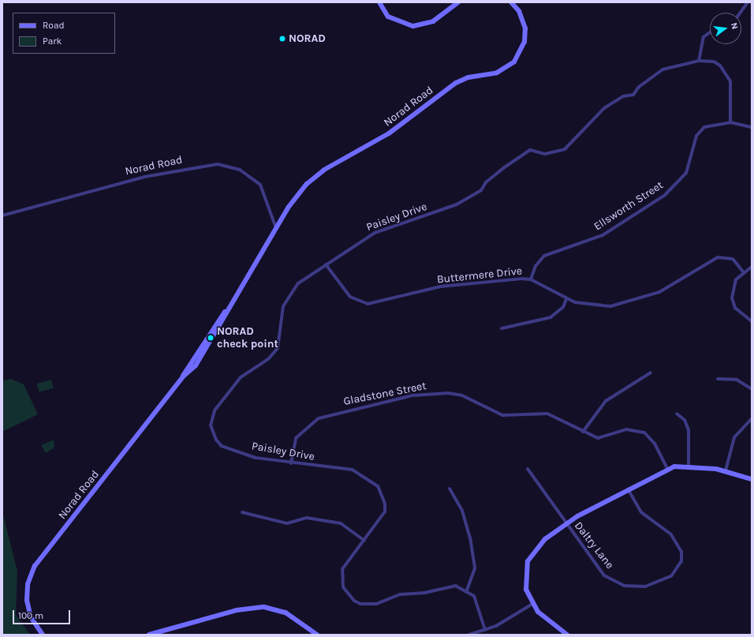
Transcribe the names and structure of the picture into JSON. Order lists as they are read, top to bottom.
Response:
{
  "streets": {
    "street": [
      "Norad Road",
      "Ellsworth Street",
      "Paisley Drive",
      "Buttermere Drive",
      "Gladstone Street",
      "Daltry Lane"
    ]
  },
  "crossings": [
    ["Ellsworth Street", "Buttermere Drive"],
    ["Paisley Drive", "Buttermere Drive"],
    ["Paisley Drive", "Gladstone Street"]
  ],
  "places": ["NORAD", "NORAD check point"],
  "legend": ["Road", "Park"],
  "scale_bar": "100 m",
  "north": "right"
}
